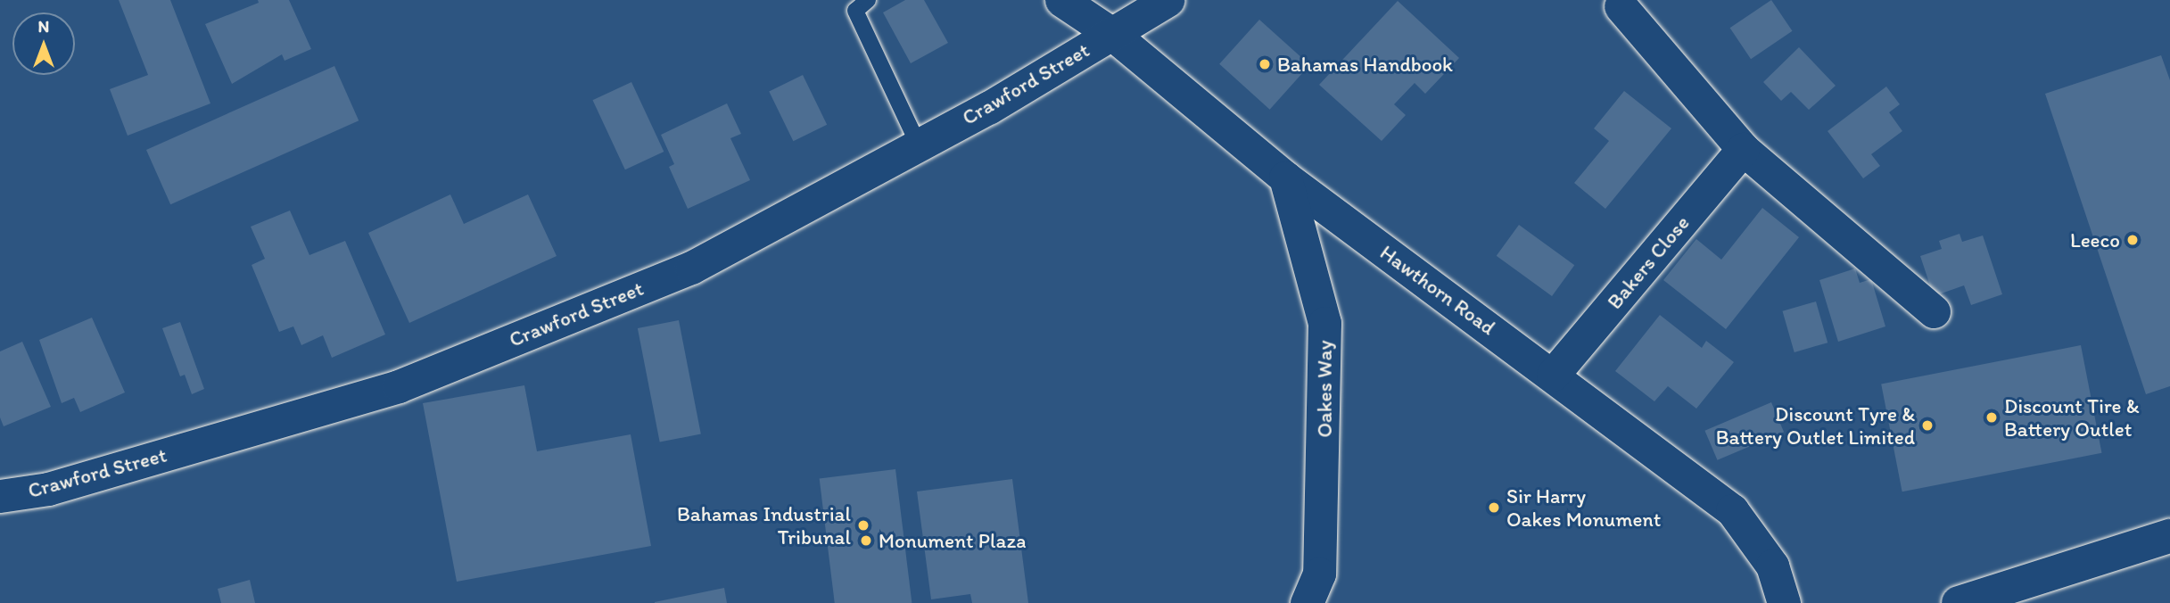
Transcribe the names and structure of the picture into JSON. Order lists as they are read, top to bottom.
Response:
{
  "streets": {
    "street": [
      "Crawford Street",
      "Bakers Close",
      "Hawthorn Road",
      "Oakes Way"
    ]
  },
  "crossings": [
    ["Crawford Street", "Hawthorn Road"],
    ["Bakers Close", "Hawthorn Road"],
    ["Hawthorn Road", "Oakes Way"]
  ],
  "places": [
    "Bahamas Handbook",
    "Leeco",
    "Discount Tire & Battery Outlet",
    "Discount Tyre & Battery Outlet Limited",
    "Sir Harry Oakes Monument",
    "Bahamas Industrial Tribunal",
    "Monument Plaza"
  ],
  "north": "top"
}
